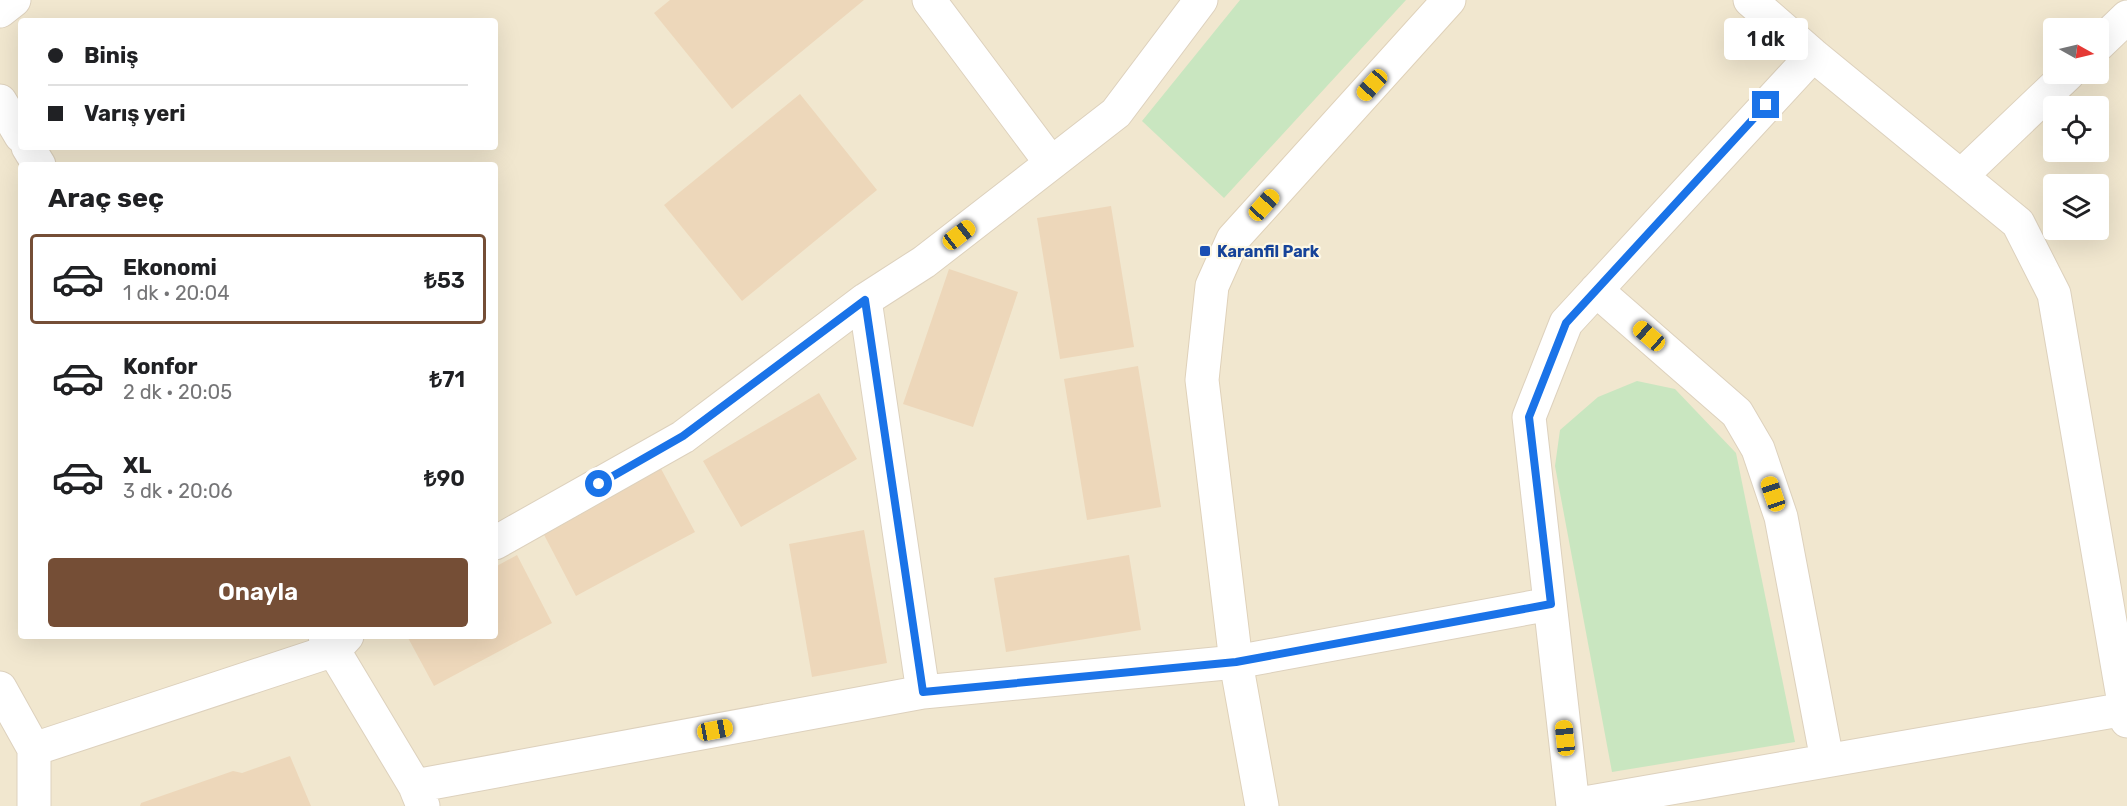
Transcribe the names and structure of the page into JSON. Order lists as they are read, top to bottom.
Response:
{
  "places": {
    "transit": ["Karanfil Park"]
  },
  "north": "right",
  "page": {
    "bubble": "1 dk",
    "banner": ["Biniş", "Varış yeri"],
    "heading": "Araç seç",
    "list": [
      {
        "name": "Ekonomi",
        "note": "1 dk · 20:04",
        "value": "₺53"
      },
      {
        "name": "Konfor",
        "note": "2 dk · 20:05",
        "value": "₺71"
      },
      {
        "name": "XL",
        "note": "3 dk · 20:06",
        "value": "₺90"
      }
    ],
    "buttons": "Onayla"
  }
}
